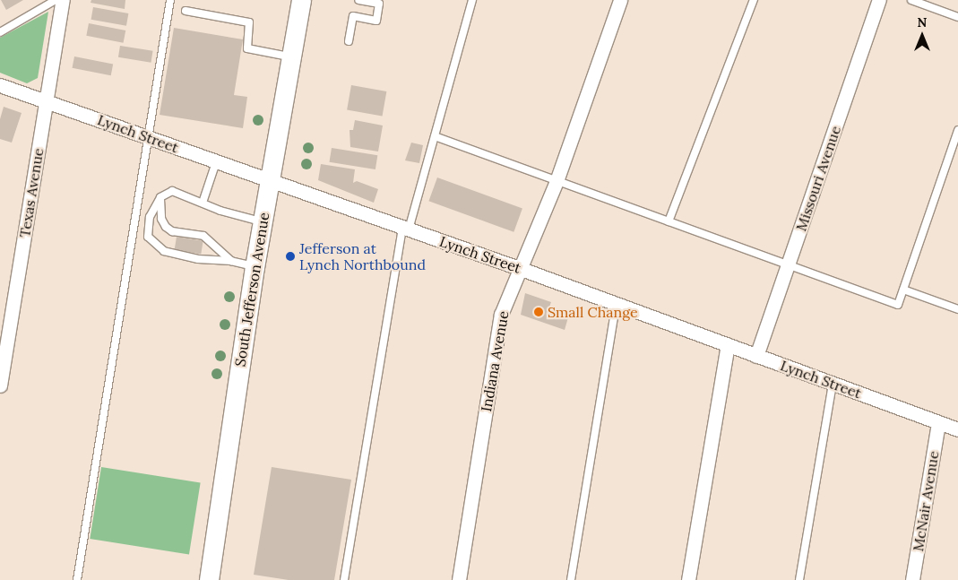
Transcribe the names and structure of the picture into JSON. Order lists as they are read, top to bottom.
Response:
{
  "streets": {
    "main road": ["South Jefferson Avenue"],
    "street": [
      "Lynch Street",
      "Missouri Avenue",
      "Texas Avenue",
      "Indiana Avenue",
      "McNair Avenue"
    ]
  },
  "crossings": [
    ["Lynch Street", "Missouri Avenue"],
    ["Lynch Street", "Texas Avenue"],
    ["Lynch Street", "South Jefferson Avenue"],
    ["Lynch Street", "Indiana Avenue"],
    ["Lynch Street", "McNair Avenue"]
  ],
  "places": ["Jefferson at Lynch Northbound", "Small Change"],
  "north": "top"
}
